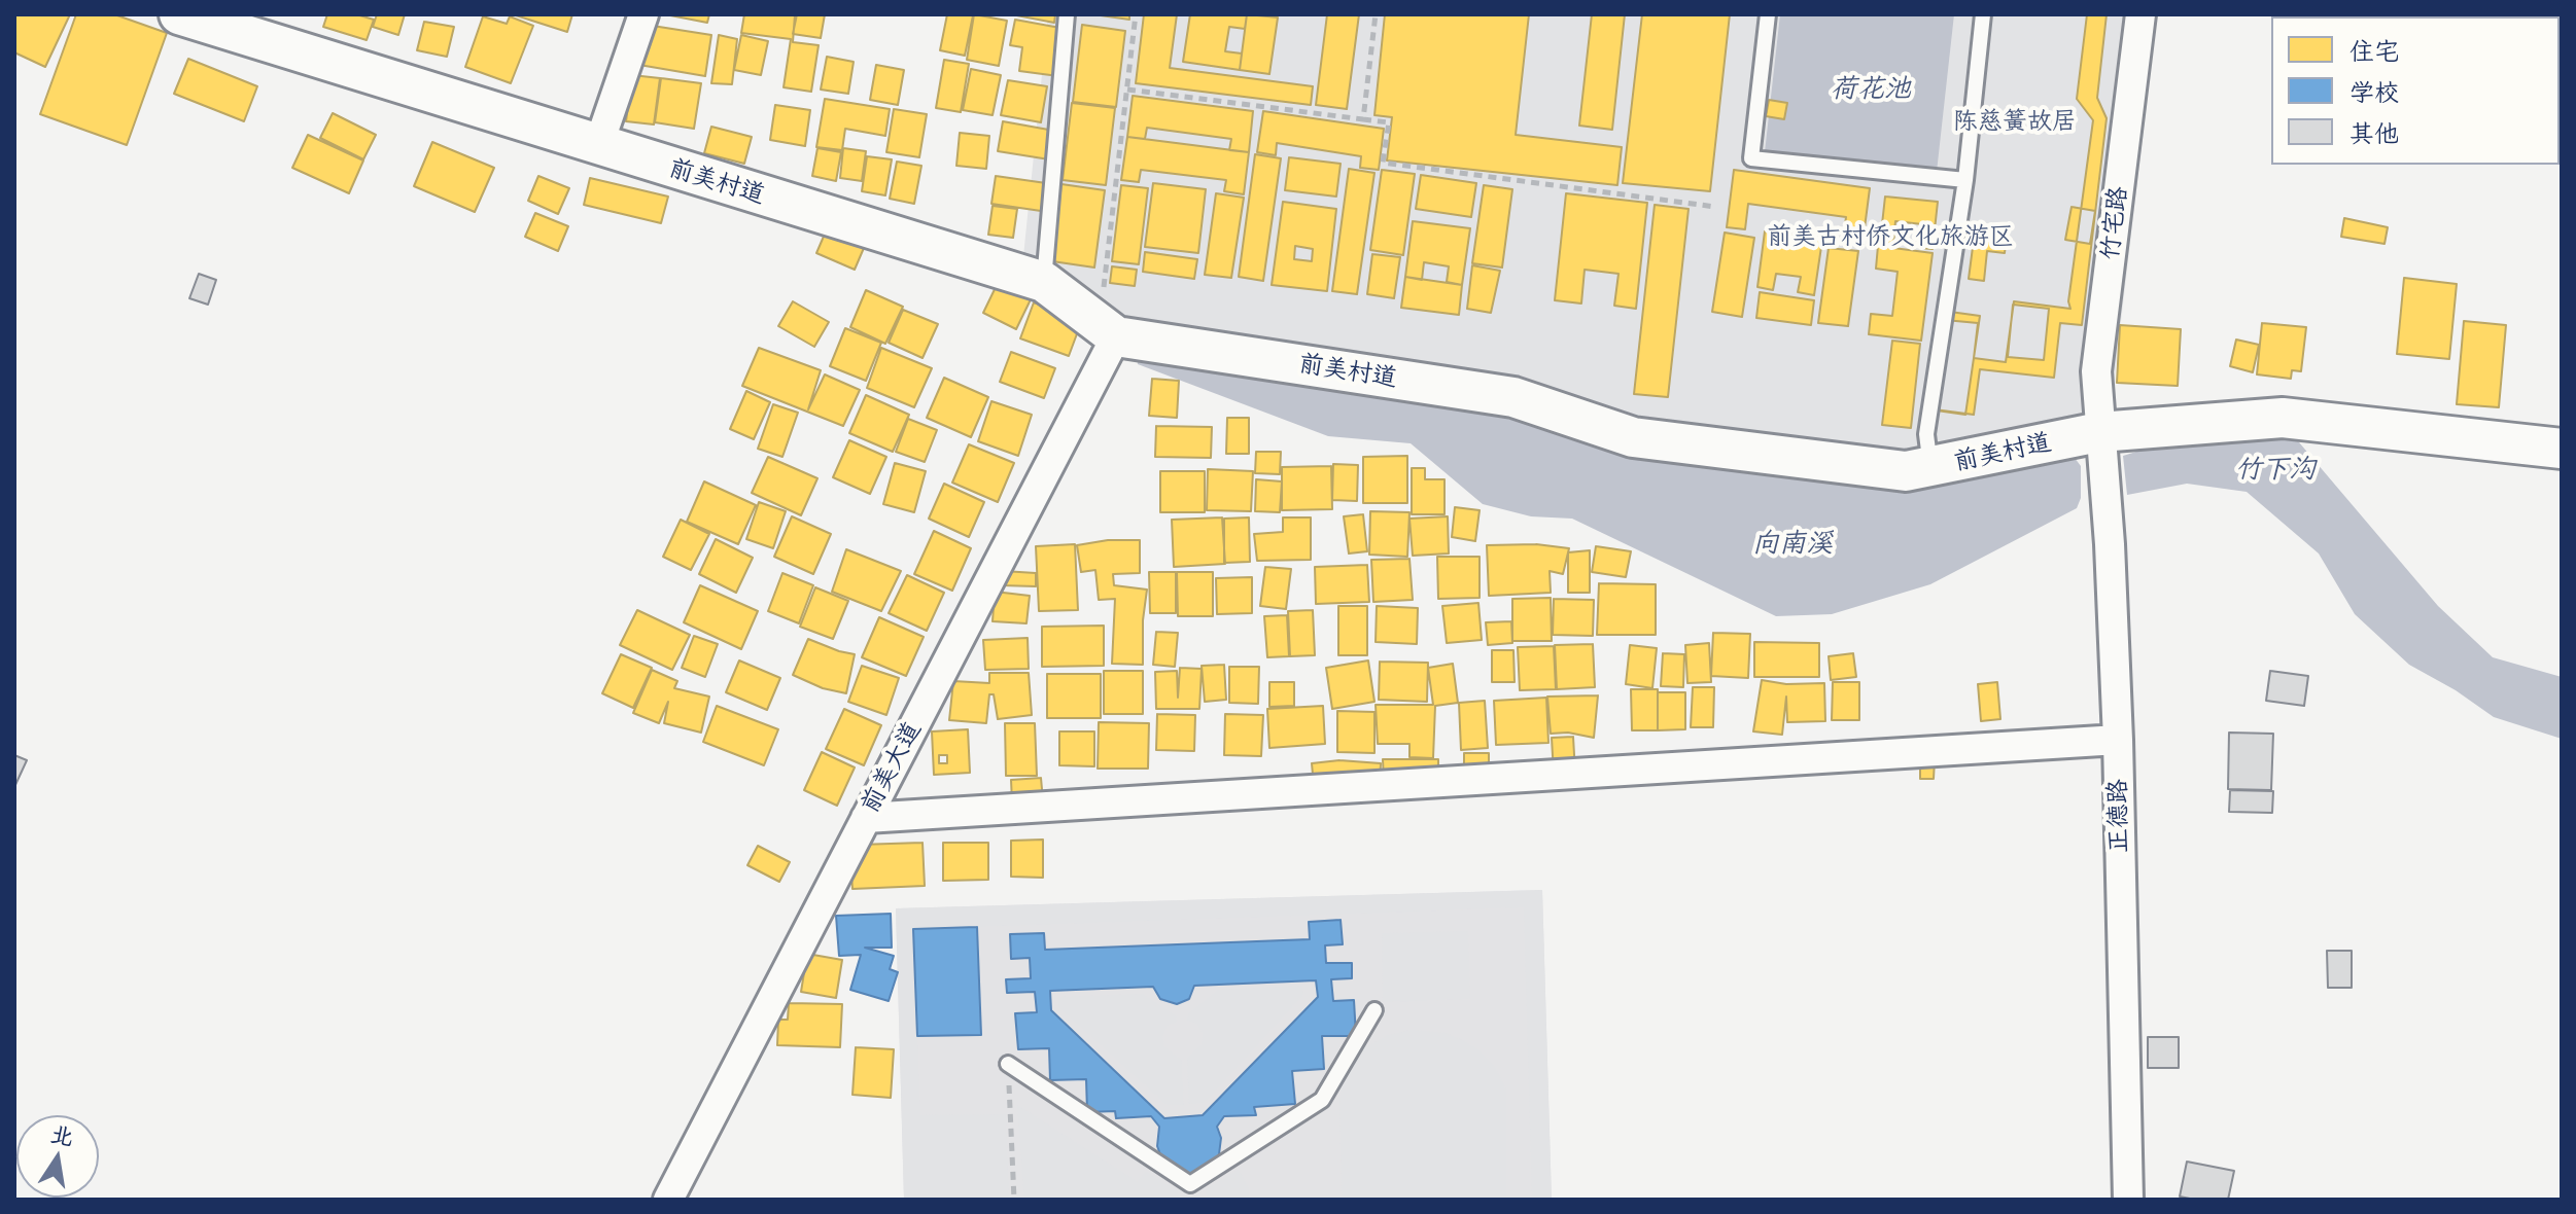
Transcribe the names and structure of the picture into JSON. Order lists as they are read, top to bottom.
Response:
{
  "streets": {
    "street": [
      "前美村道",
      "竹宅路",
      "前美大道",
      "正德路"
    ]
  },
  "crossings": [
    ["前美村道", "竹宅路"],
    ["前美村道", "前美大道"],
    ["前美村道", "正德路"],
    ["竹宅路", "正德路"]
  ],
  "water": ["荷花池", "竹下沟", "向南溪"],
  "parks": ["陈慈簧故居", "前美古村侨文化旅游区"],
  "legend": ["住宅", "学校", "其他"],
  "north": "top"
}
